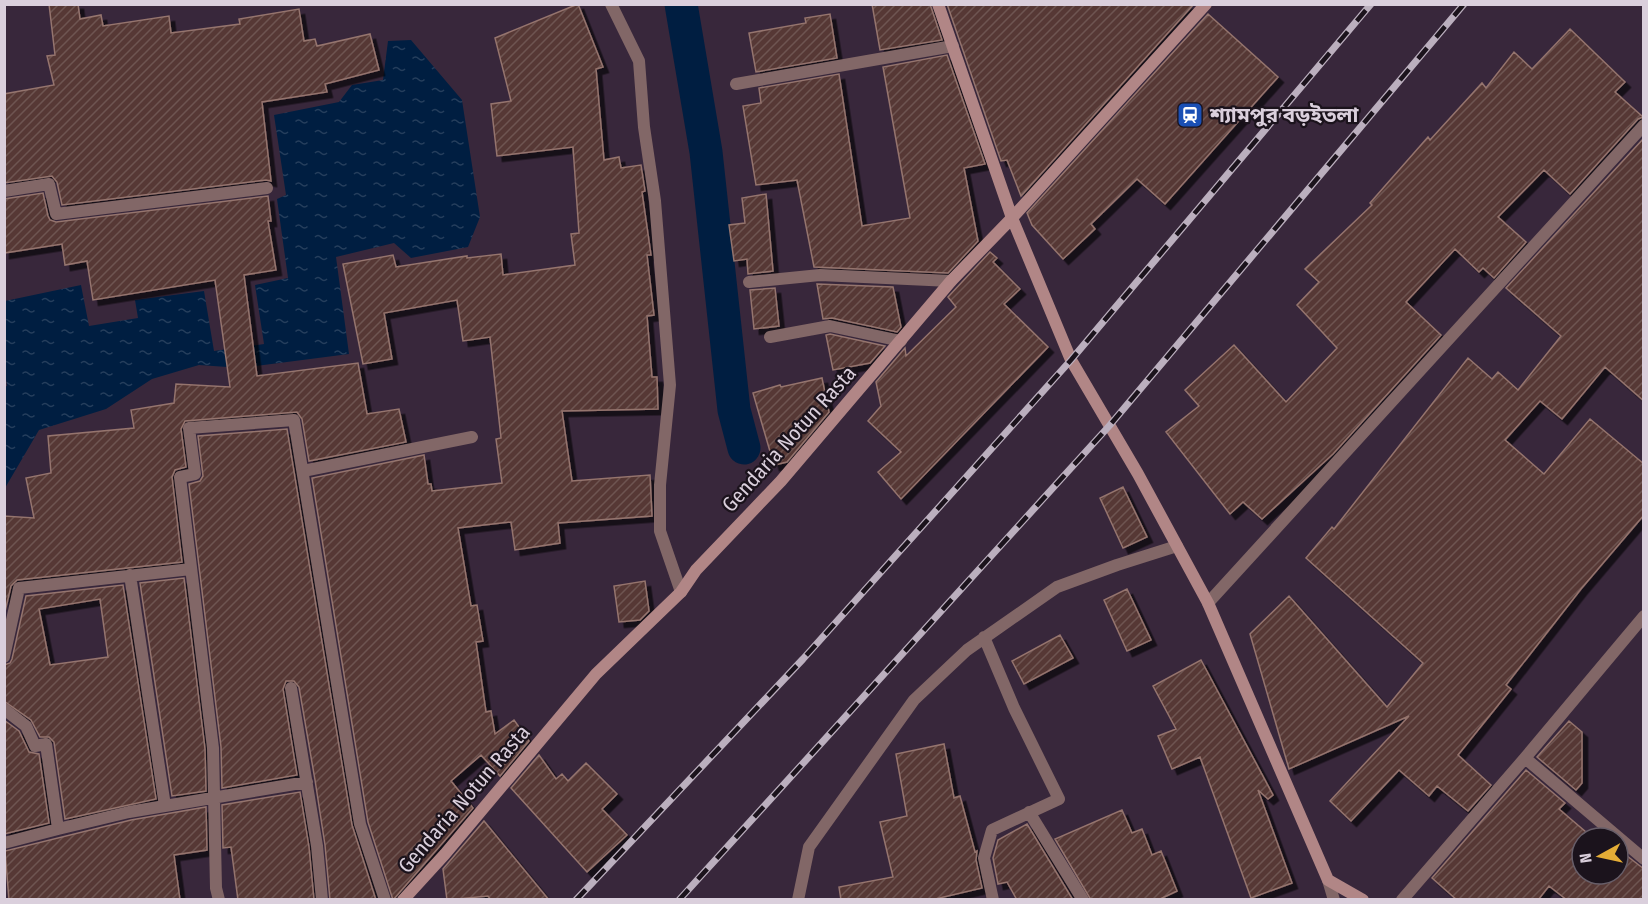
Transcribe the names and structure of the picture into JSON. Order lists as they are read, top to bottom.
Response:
{
  "streets": {
    "main road": ["Gendaria Notun Rasta"]
  },
  "places": {
    "station": ["শ্যামপুর বড়ইতলা"]
  },
  "north": "left"
}
